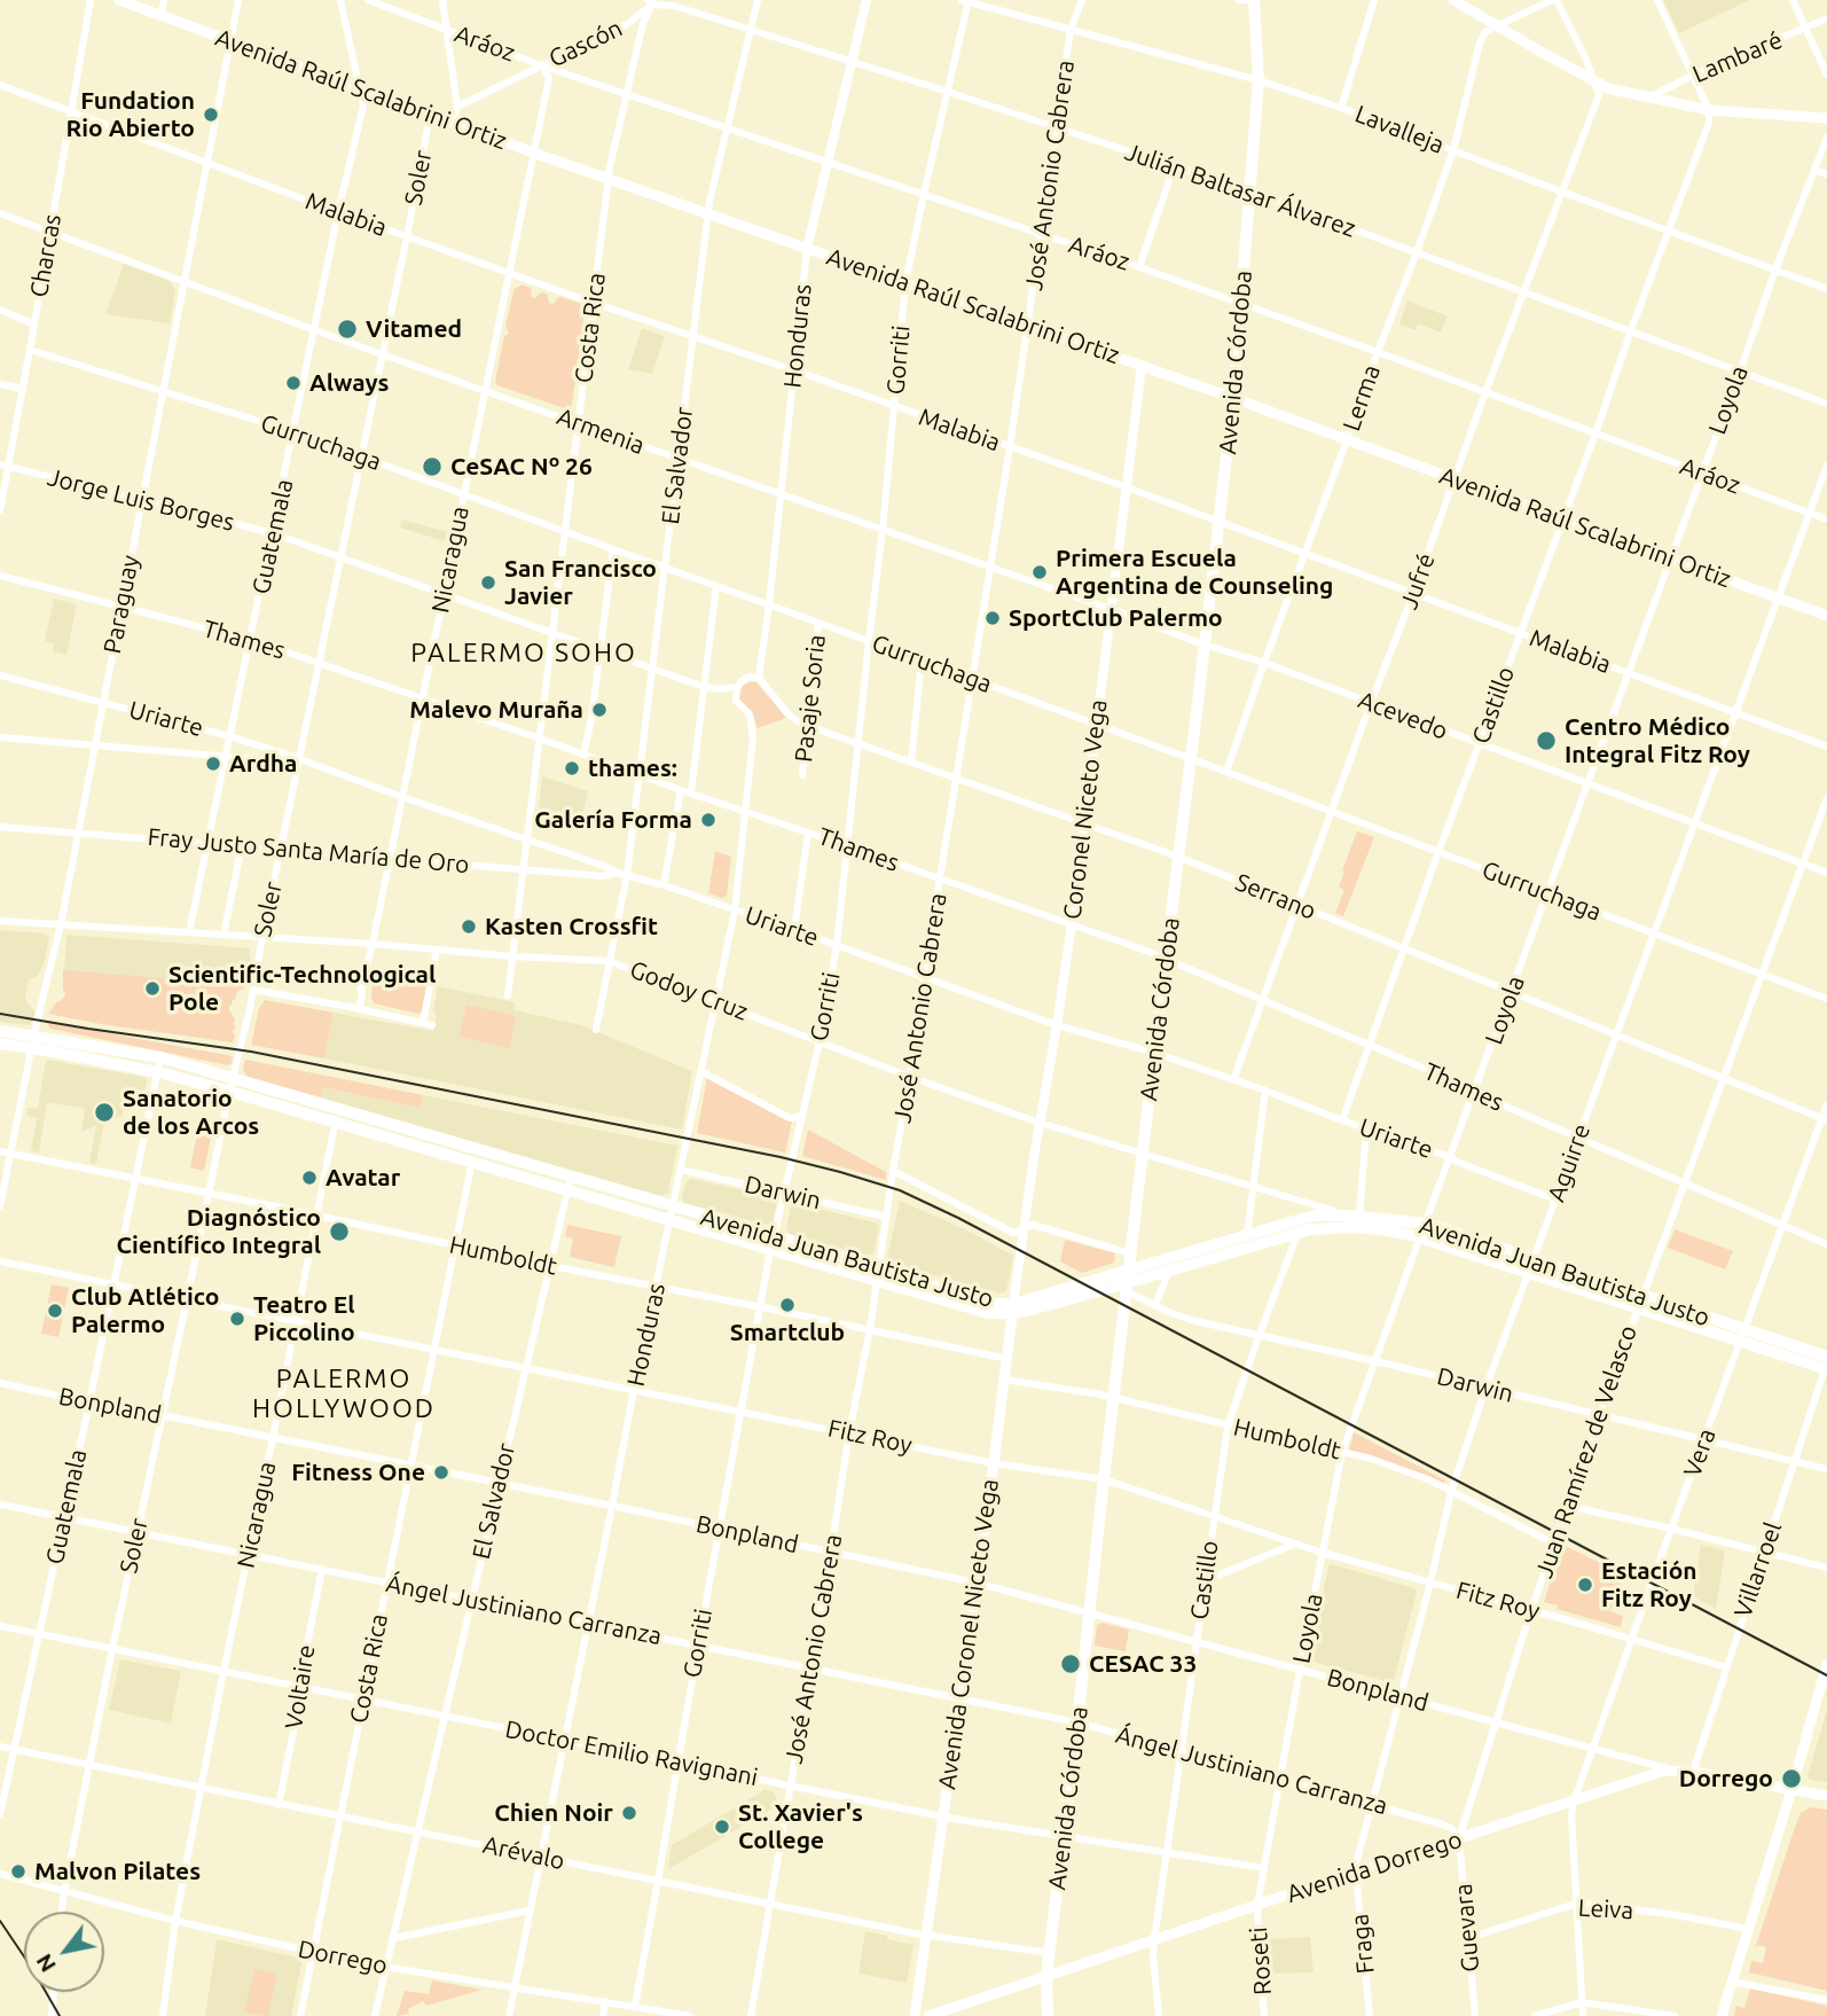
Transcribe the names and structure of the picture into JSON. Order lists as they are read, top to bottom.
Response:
{
  "streets": {
    "main road": [
      "Avenida Raúl Scalabrini Ortiz",
      "Avenida Córdoba",
      "Avenida Juan Bautista Justo",
      "Avenida Coronel Niceto Vega",
      "Avenida Dorrego"
    ],
    "street": [
      "Aráoz",
      "Gascón",
      "Lambaré",
      "Lavalleja",
      "José Antonio Cabrera",
      "Soler",
      "Julián Baltasar Álvarez",
      "Malabia",
      "Charcas",
      "Costa Rica",
      "Honduras",
      "Gorriti",
      "Lerma",
      "Loyola",
      "Armenia",
      "Gurruchaga",
      "El Salvador",
      "Jorge Luis Borges",
      "Guatemala",
      "Nicaragua",
      "Jufré",
      "Paraguay",
      "Thames",
      "Pasaje Soria",
      "Castillo",
      "Acevedo",
      "Uriarte",
      "Coronel Niceto Vega",
      "Fray Justo Santa María de Oro",
      "Serrano",
      "Godoy Cruz",
      "Aguirre",
      "Darwin",
      "Humboldt",
      "Bonpland",
      "Fitz Roy",
      "Juan Ramírez de Velasco",
      "Vera",
      "Villarroel",
      "Ángel Justiniano Carranza",
      "Voltaire",
      "Doctor Emilio Ravignani",
      "Arévalo",
      "Leiva",
      "Guevara",
      "Fraga",
      "Dorrego",
      "Roseti"
    ]
  },
  "crossings": [
    ["Aráoz", "Gascón"],
    ["Aráoz", "José Antonio Cabrera"],
    ["Aráoz", "Soler"],
    ["Aráoz", "Costa Rica"],
    ["Aráoz", "Honduras"],
    ["Aráoz", "Gorriti"],
    ["Aráoz", "Avenida Córdoba"],
    ["Aráoz", "Lerma"],
    ["Aráoz", "Loyola"],
    ["Aráoz", "El Salvador"],
    ["Aráoz", "Nicaragua"],
    ["Aráoz", "Jufré"],
    ["Aráoz", "Castillo"],
    ["Aráoz", "Aguirre"],
    ["Gascón", "Soler"],
    ["Gascón", "Julián Baltasar Álvarez"],
    ["Gascón", "Costa Rica"],
    ["Gascón", "Nicaragua"],
    ["Avenida Raúl Scalabrini Ortiz", "José Antonio Cabrera"],
    ["Avenida Raúl Scalabrini Ortiz", "Soler"],
    ["Avenida Raúl Scalabrini Ortiz", "Costa Rica"],
    ["Avenida Raúl Scalabrini Ortiz", "Honduras"],
    ["Avenida Raúl Scalabrini Ortiz", "Gorriti"],
    ["Avenida Raúl Scalabrini Ortiz", "Avenida Córdoba"],
    ["Avenida Raúl Scalabrini Ortiz", "Lerma"],
    ["Avenida Raúl Scalabrini Ortiz", "Loyola"],
    ["Avenida Raúl Scalabrini Ortiz", "El Salvador"],
    ["Avenida Raúl Scalabrini Ortiz", "Guatemala"],
    ["Avenida Raúl Scalabrini Ortiz", "Nicaragua"],
    ["Avenida Raúl Scalabrini Ortiz", "Jufré"],
    ["Avenida Raúl Scalabrini Ortiz", "Paraguay"],
    ["Avenida Raúl Scalabrini Ortiz", "Castillo"],
    ["Avenida Raúl Scalabrini Ortiz", "Coronel Niceto Vega"],
    ["Avenida Raúl Scalabrini Ortiz", "Aguirre"],
    ["Lavalleja", "José Antonio Cabrera"],
    ["Lavalleja", "Gorriti"],
    ["Lavalleja", "Avenida Córdoba"],
    ["Lavalleja", "Lerma"],
    ["Lavalleja", "Loyola"],
    ["Lavalleja", "Jufré"],
    ["Lavalleja", "Castillo"],
    ["José Antonio Cabrera", "Julián Baltasar Álvarez"],
    ["José Antonio Cabrera", "Malabia"],
    ["José Antonio Cabrera", "Armenia"],
    ["José Antonio Cabrera", "Gurruchaga"],
    ["José Antonio Cabrera", "Thames"],
    ["José Antonio Cabrera", "Uriarte"],
    ["José Antonio Cabrera", "Serrano"],
    ["José Antonio Cabrera", "Godoy Cruz"],
    ["José Antonio Cabrera", "Darwin"],
    ["José Antonio Cabrera", "Humboldt"],
    ["José Antonio Cabrera", "Avenida Juan Bautista Justo"],
    ["José Antonio Cabrera", "Bonpland"],
    ["José Antonio Cabrera", "Fitz Roy"],
    ["José Antonio Cabrera", "Ángel Justiniano Carranza"],
    ["José Antonio Cabrera", "Doctor Emilio Ravignani"],
    ["José Antonio Cabrera", "Arévalo"],
    ["Soler", "Malabia"],
    ["Soler", "Armenia"],
    ["Soler", "Gurruchaga"],
    ["Soler", "Jorge Luis Borges"],
    ["Soler", "Thames"],
    ["Soler", "Uriarte"],
    ["Soler", "Fray Justo Santa María de Oro"],
    ["Soler", "Godoy Cruz"],
    ["Soler", "Humboldt"],
    ["Soler", "Avenida Juan Bautista Justo"],
    ["Soler", "Bonpland"],
    ["Soler", "Fitz Roy"],
    ["Soler", "Ángel Justiniano Carranza"],
    ["Soler", "Doctor Emilio Ravignani"],
    ["Soler", "Arévalo"],
    ["Soler", "Dorrego"],
    ["Julián Baltasar Álvarez", "Costa Rica"],
    ["Julián Baltasar Álvarez", "Honduras"],
    ["Julián Baltasar Álvarez", "Gorriti"],
    ["Julián Baltasar Álvarez", "Avenida Córdoba"],
    ["Julián Baltasar Álvarez", "Lerma"],
    ["Julián Baltasar Álvarez", "Loyola"],
    ["Julián Baltasar Álvarez", "El Salvador"],
    ["Julián Baltasar Álvarez", "Jufré"],
    ["Julián Baltasar Álvarez", "Castillo"],
    ["Malabia", "Charcas"],
    ["Malabia", "Costa Rica"],
    ["Malabia", "Honduras"],
    ["Malabia", "Gorriti"],
    ["Malabia", "Avenida Córdoba"],
    ["Malabia", "Lerma"],
    ["Malabia", "Loyola"],
    ["Malabia", "El Salvador"],
    ["Malabia", "Guatemala"],
    ["Malabia", "Nicaragua"],
    ["Malabia", "Jufré"],
    ["Malabia", "Paraguay"],
    ["Malabia", "Castillo"],
    ["Malabia", "Coronel Niceto Vega"],
    ["Malabia", "Aguirre"],
    ["Charcas", "Armenia"],
    ["Charcas", "Gurruchaga"],
    ["Charcas", "Jorge Luis Borges"],
    ["Costa Rica", "Armenia"],
    ["Costa Rica", "Gurruchaga"],
    ["Costa Rica", "Jorge Luis Borges"],
    ["Costa Rica", "Thames"],
    ["Costa Rica", "Uriarte"],
    ["Costa Rica", "Fray Justo Santa María de Oro"],
    ["Costa Rica", "Godoy Cruz"],
    ["Costa Rica", "Humboldt"],
    ["Costa Rica", "Avenida Juan Bautista Justo"],
    ["Costa Rica", "Bonpland"],
    ["Costa Rica", "Fitz Roy"],
    ["Costa Rica", "Ángel Justiniano Carranza"],
    ["Costa Rica", "Doctor Emilio Ravignani"],
    ["Costa Rica", "Arévalo"],
    ["Costa Rica", "Dorrego"],
    ["Honduras", "Armenia"],
    ["Honduras", "Gurruchaga"],
    ["Honduras", "Jorge Luis Borges"],
    ["Honduras", "Thames"],
    ["Honduras", "Uriarte"],
    ["Honduras", "Serrano"],
    ["Honduras", "Godoy Cruz"],
    ["Honduras", "Darwin"],
    ["Honduras", "Humboldt"],
    ["Honduras", "Avenida Juan Bautista Justo"],
    ["Honduras", "Bonpland"],
    ["Honduras", "Fitz Roy"],
    ["Honduras", "Ángel Justiniano Carranza"],
    ["Honduras", "Doctor Emilio Ravignani"],
    ["Honduras", "Arévalo"],
    ["Honduras", "Dorrego"],
    ["Gorriti", "Armenia"],
    ["Gorriti", "Gurruchaga"],
    ["Gorriti", "Thames"],
    ["Gorriti", "Uriarte"],
    ["Gorriti", "Serrano"],
    ["Gorriti", "Godoy Cruz"],
    ["Gorriti", "Darwin"],
    ["Gorriti", "Humboldt"],
    ["Gorriti", "Avenida Juan Bautista Justo"],
    ["Gorriti", "Bonpland"],
    ["Gorriti", "Fitz Roy"],
    ["Gorriti", "Ángel Justiniano Carranza"],
    ["Gorriti", "Doctor Emilio Ravignani"],
    ["Gorriti", "Arévalo"],
    ["Gorriti", "Dorrego"],
    ["Avenida Córdoba", "Armenia"],
    ["Avenida Córdoba", "Gurruchaga"],
    ["Avenida Córdoba", "Thames"],
    ["Avenida Córdoba", "Acevedo"],
    ["Avenida Córdoba", "Uriarte"],
    ["Avenida Córdoba", "Serrano"],
    ["Avenida Córdoba", "Godoy Cruz"],
    ["Avenida Córdoba", "Darwin"],
    ["Avenida Córdoba", "Humboldt"],
    ["Avenida Córdoba", "Avenida Juan Bautista Justo"],
    ["Avenida Córdoba", "Bonpland"],
    ["Avenida Córdoba", "Fitz Roy"],
    ["Avenida Córdoba", "Ángel Justiniano Carranza"],
    ["Avenida Córdoba", "Doctor Emilio Ravignani"],
    ["Avenida Córdoba", "Arévalo"],
    ["Avenida Córdoba", "Avenida Dorrego"],
    ["Lerma", "Gurruchaga"],
    ["Lerma", "Acevedo"],
    ["Loyola", "Gurruchaga"],
    ["Loyola", "Thames"],
    ["Loyola", "Acevedo"],
    ["Loyola", "Uriarte"],
    ["Loyola", "Serrano"],
    ["Loyola", "Darwin"],
    ["Loyola", "Humboldt"],
    ["Loyola", "Avenida Juan Bautista Justo"],
    ["Loyola", "Bonpland"],
    ["Loyola", "Fitz Roy"],
    ["Loyola", "Ángel Justiniano Carranza"],
    ["Loyola", "Doctor Emilio Ravignani"],
    ["Loyola", "Avenida Dorrego"],
    ["Loyola", "Roseti"],
    ["Armenia", "El Salvador"],
    ["Armenia", "Guatemala"],
    ["Armenia", "Nicaragua"],
    ["Armenia", "Paraguay"],
    ["Armenia", "Acevedo"],
    ["Armenia", "Coronel Niceto Vega"],
    ["Gurruchaga", "El Salvador"],
    ["Gurruchaga", "Guatemala"],
    ["Gurruchaga", "Nicaragua"],
    ["Gurruchaga", "Jufré"],
    ["Gurruchaga", "Paraguay"],
    ["Gurruchaga", "Pasaje Soria"],
    ["Gurruchaga", "Castillo"],
    ["Gurruchaga", "Coronel Niceto Vega"],
    ["Gurruchaga", "Aguirre"],
    ["Gurruchaga", "Juan Ramírez de Velasco"],
    ["El Salvador", "Jorge Luis Borges"],
    ["El Salvador", "Thames"],
    ["El Salvador", "Uriarte"],
    ["El Salvador", "Godoy Cruz"],
    ["El Salvador", "Humboldt"],
    ["El Salvador", "Avenida Juan Bautista Justo"],
    ["El Salvador", "Bonpland"],
    ["El Salvador", "Fitz Roy"],
    ["El Salvador", "Ángel Justiniano Carranza"],
    ["El Salvador", "Doctor Emilio Ravignani"],
    ["El Salvador", "Arévalo"],
    ["El Salvador", "Dorrego"],
    ["Jorge Luis Borges", "Guatemala"],
    ["Jorge Luis Borges", "Nicaragua"],
    ["Jorge Luis Borges", "Paraguay"],
    ["Guatemala", "Thames"],
    ["Guatemala", "Uriarte"],
    ["Guatemala", "Fray Justo Santa María de Oro"],
    ["Guatemala", "Godoy Cruz"],
    ["Guatemala", "Humboldt"],
    ["Guatemala", "Avenida Juan Bautista Justo"],
    ["Guatemala", "Bonpland"],
    ["Guatemala", "Fitz Roy"],
    ["Guatemala", "Ángel Justiniano Carranza"],
    ["Guatemala", "Doctor Emilio Ravignani"],
    ["Guatemala", "Arévalo"],
    ["Nicaragua", "Thames"],
    ["Nicaragua", "Uriarte"],
    ["Nicaragua", "Fray Justo Santa María de Oro"],
    ["Nicaragua", "Godoy Cruz"],
    ["Nicaragua", "Humboldt"],
    ["Nicaragua", "Avenida Juan Bautista Justo"],
    ["Nicaragua", "Bonpland"],
    ["Nicaragua", "Fitz Roy"],
    ["Nicaragua", "Ángel Justiniano Carranza"],
    ["Nicaragua", "Doctor Emilio Ravignani"],
    ["Nicaragua", "Arévalo"],
    ["Nicaragua", "Dorrego"],
    ["Jufré", "Thames"],
    ["Jufré", "Acevedo"],
    ["Jufré", "Uriarte"],
    ["Jufré", "Serrano"],
    ["Paraguay", "Thames"],
    ["Paraguay", "Uriarte"],
    ["Paraguay", "Fray Justo Santa María de Oro"],
    ["Paraguay", "Godoy Cruz"],
    ["Paraguay", "Humboldt"],
    ["Paraguay", "Avenida Juan Bautista Justo"],
    ["Thames", "Castillo"],
    ["Thames", "Coronel Niceto Vega"],
    ["Thames", "Aguirre"],
    ["Thames", "Juan Ramírez de Velasco"],
    ["Thames", "Vera"],
    ["Pasaje Soria", "Serrano"],
    ["Castillo", "Acevedo"],
    ["Castillo", "Uriarte"],
    ["Castillo", "Serrano"],
    ["Castillo", "Darwin"],
    ["Castillo", "Humboldt"],
    ["Castillo", "Avenida Juan Bautista Justo"],
    ["Castillo", "Bonpland"],
    ["Castillo", "Fitz Roy"],
    ["Castillo", "Ángel Justiniano Carranza"],
    ["Castillo", "Doctor Emilio Ravignani"],
    ["Castillo", "Avenida Dorrego"],
    ["Acevedo", "Aguirre"],
    ["Acevedo", "Juan Ramírez de Velasco"],
    ["Uriarte", "Coronel Niceto Vega"],
    ["Uriarte", "Fray Justo Santa María de Oro"],
    ["Uriarte", "Aguirre"],
    ["Coronel Niceto Vega", "Serrano"],
    ["Coronel Niceto Vega", "Godoy Cruz"],
    ["Coronel Niceto Vega", "Avenida Coronel Niceto Vega"],
    ["Serrano", "Aguirre"],
    ["Serrano", "Juan Ramírez de Velasco"],
    ["Serrano", "Vera"],
    ["Godoy Cruz", "Avenida Juan Bautista Justo"],
    ["Aguirre", "Darwin"],
    ["Aguirre", "Humboldt"],
    ["Aguirre", "Avenida Juan Bautista Justo"],
    ["Aguirre", "Bonpland"],
    ["Aguirre", "Fitz Roy"],
    ["Aguirre", "Ángel Justiniano Carranza"],
    ["Aguirre", "Avenida Dorrego"],
    ["Aguirre", "Fraga"],
    ["Darwin", "Avenida Juan Bautista Justo"],
    ["Darwin", "Juan Ramírez de Velasco"],
    ["Darwin", "Vera"],
    ["Darwin", "Villarroel"],
    ["Humboldt", "Juan Ramírez de Velasco"],
    ["Humboldt", "Avenida Coronel Niceto Vega"],
    ["Avenida Juan Bautista Justo", "Juan Ramírez de Velasco"],
    ["Avenida Juan Bautista Justo", "Vera"],
    ["Avenida Juan Bautista Justo", "Villarroel"],
    ["Avenida Juan Bautista Justo", "Avenida Coronel Niceto Vega"],
    ["Bonpland", "Juan Ramírez de Velasco"],
    ["Bonpland", "Vera"],
    ["Bonpland", "Avenida Coronel Niceto Vega"],
    ["Bonpland", "Avenida Dorrego"],
    ["Fitz Roy", "Juan Ramírez de Velasco"],
    ["Fitz Roy", "Vera"],
    ["Fitz Roy", "Villarroel"],
    ["Fitz Roy", "Avenida Coronel Niceto Vega"],
    ["Juan Ramírez de Velasco", "Ángel Justiniano Carranza"],
    ["Juan Ramírez de Velasco", "Avenida Dorrego"],
    ["Juan Ramírez de Velasco", "Guevara"],
    ["Vera", "Avenida Dorrego"],
    ["Vera", "Leiva"],
    ["Villarroel", "Avenida Dorrego"],
    ["Ángel Justiniano Carranza", "Avenida Coronel Niceto Vega"],
    ["Ángel Justiniano Carranza", "Voltaire"],
    ["Ángel Justiniano Carranza", "Avenida Dorrego"],
    ["Ángel Justiniano Carranza", "Guevara"],
    ["Avenida Coronel Niceto Vega", "Doctor Emilio Ravignani"],
    ["Avenida Coronel Niceto Vega", "Arévalo"],
    ["Voltaire", "Doctor Emilio Ravignani"],
    ["Voltaire", "Arévalo"],
    ["Avenida Dorrego", "Guevara"],
    ["Avenida Dorrego", "Fraga"],
    ["Avenida Dorrego", "Roseti"],
    ["Leiva", "Guevara"]
  ],
  "districts": ["PALERMO SOHO", "PALERMO HOLLYWOOD"],
  "places": [
    "Fundation Rio Abierto",
    "Vitamed",
    "Always",
    "CeSAC Nº 26",
    "Primera Escuela Argentina de Counseling",
    "San Francisco Javier",
    "SportClub Palermo",
    "Malevo Muraña",
    "Centro Médico Integral Fitz Roy",
    "Ardha",
    "thames:",
    "Galería Forma",
    "Kasten Crossfit",
    "Scientific-Technological Pole",
    "Sanatorio de los Arcos",
    "Avatar",
    "Diagnóstico Científico Integral",
    "Smartclub",
    "Club Atlético Palermo",
    "Teatro El Piccolino",
    "Fitness One",
    "Estación Fitz Roy",
    "CESAC 33",
    "Dorrego",
    "Chien Noir",
    "St. Xavier's College",
    "Malvon Pilates"
  ],
  "north": "bottom left"
}
